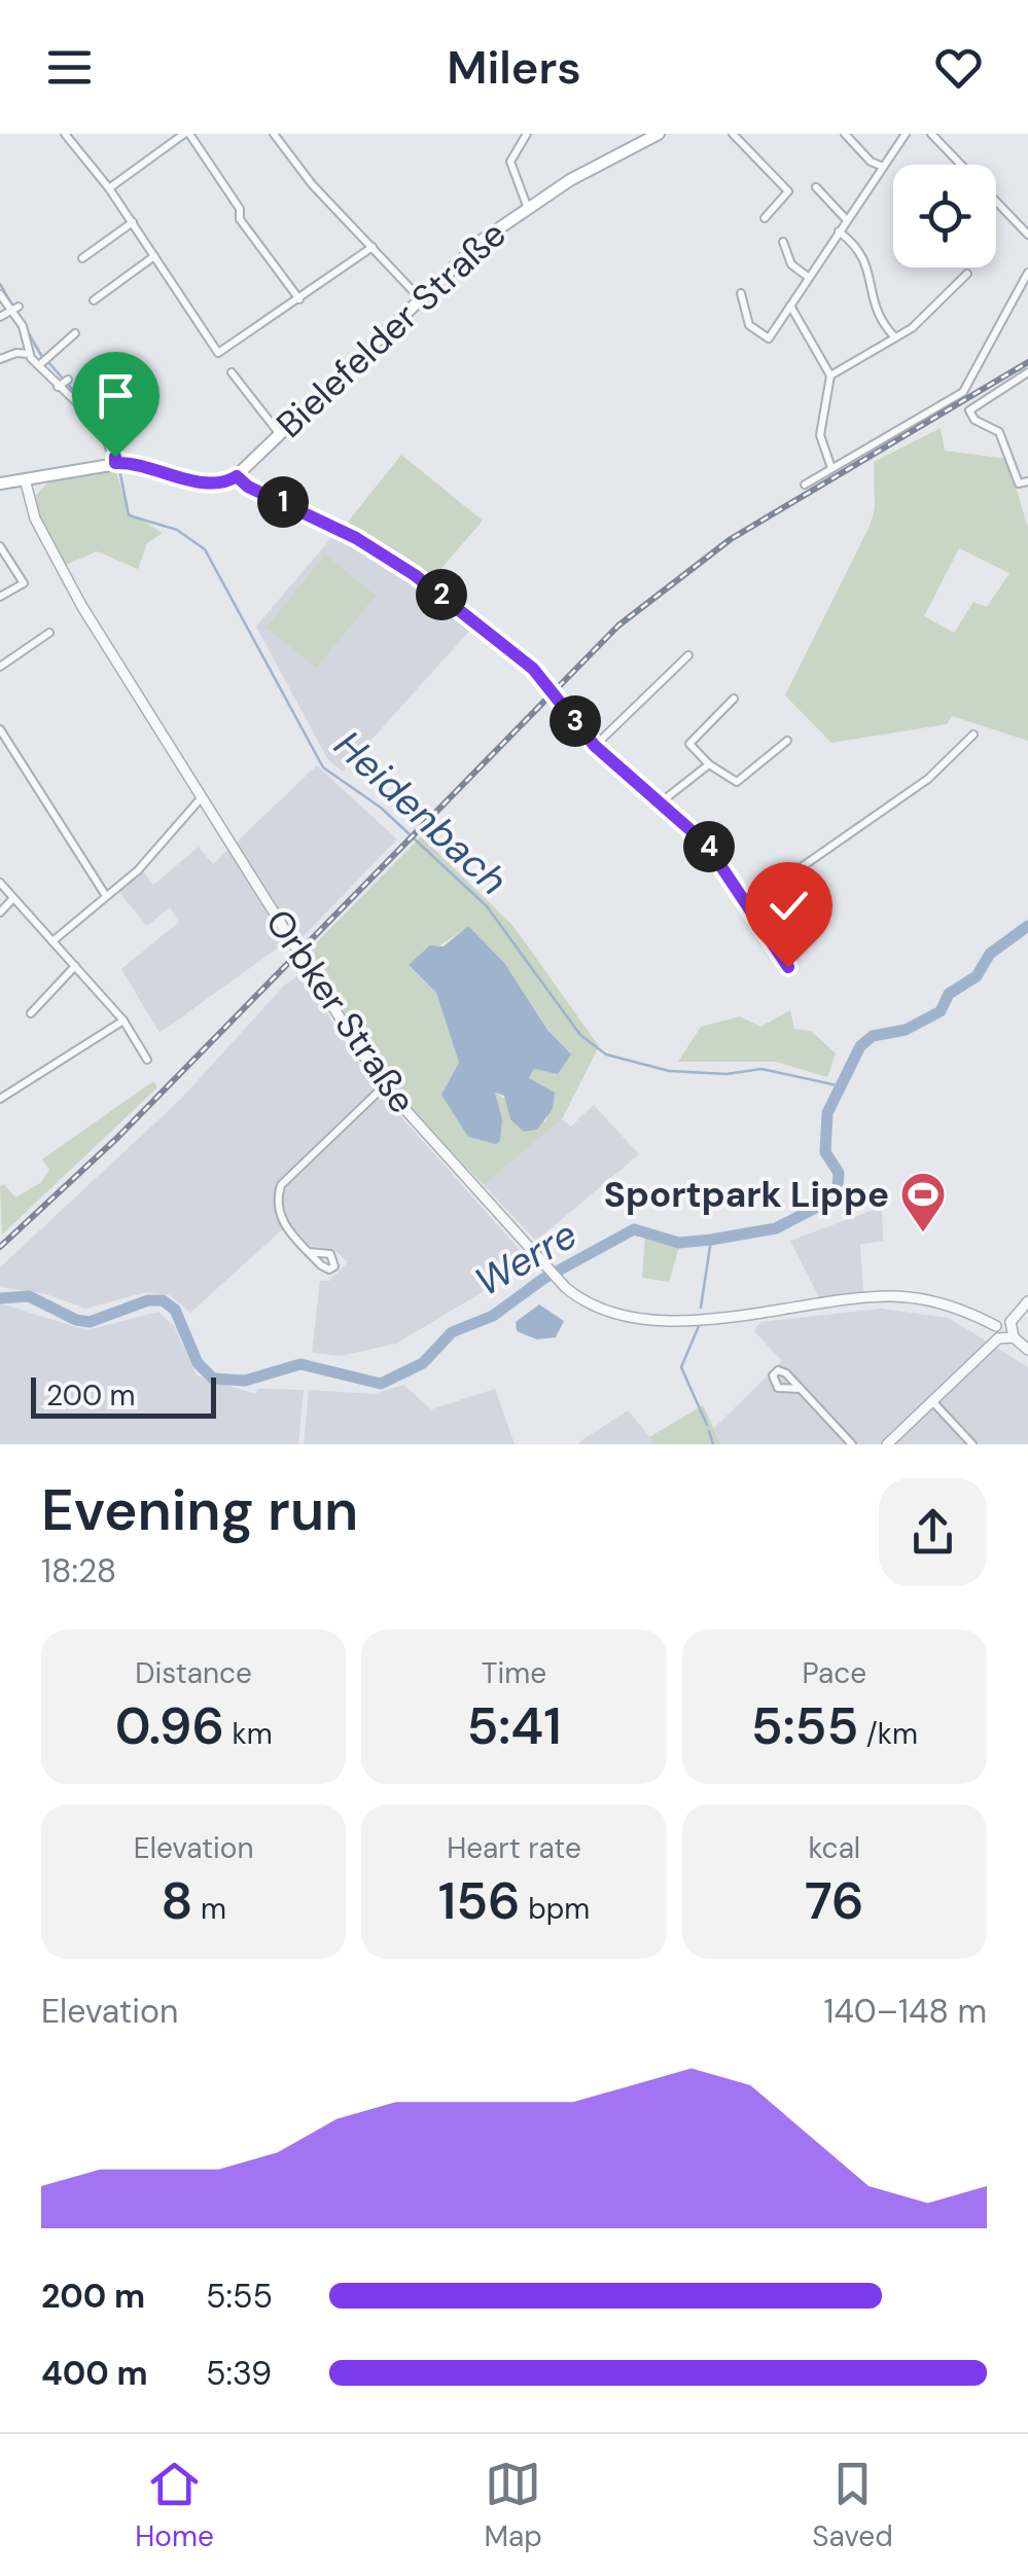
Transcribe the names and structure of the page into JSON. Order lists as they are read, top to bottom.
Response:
{
  "streets": {
    "main road": ["Bielefelder Straße"],
    "street": ["Orbker Straße"]
  },
  "water": ["Heidenbach", "Werre"],
  "places": {
    "sports": ["Sportpark Lippe"]
  },
  "scale_bar": "200 m",
  "page": {
    "header": "Milers",
    "pins": [
      "1",
      "2",
      "3",
      "4"
    ],
    "scale": "200 m",
    "heading": ["Evening run", "18:28"],
    "stats": [
      ["Distance", "0.96 km"],
      ["Time", "5:41"],
      ["Pace", "5:55 /km"],
      ["Elevation", "8 m"],
      ["Heart rate", "156 bpm"],
      ["kcal", "76"]
    ],
    "chart": ["Elevation", "140–148 m"],
    "list": [
      {
        "name": "200 m",
        "note": "5:55"
      },
      {
        "name": "400 m",
        "note": "5:39"
      }
    ],
    "tabs": ["Home", "Map", "Saved"]
  }
}
